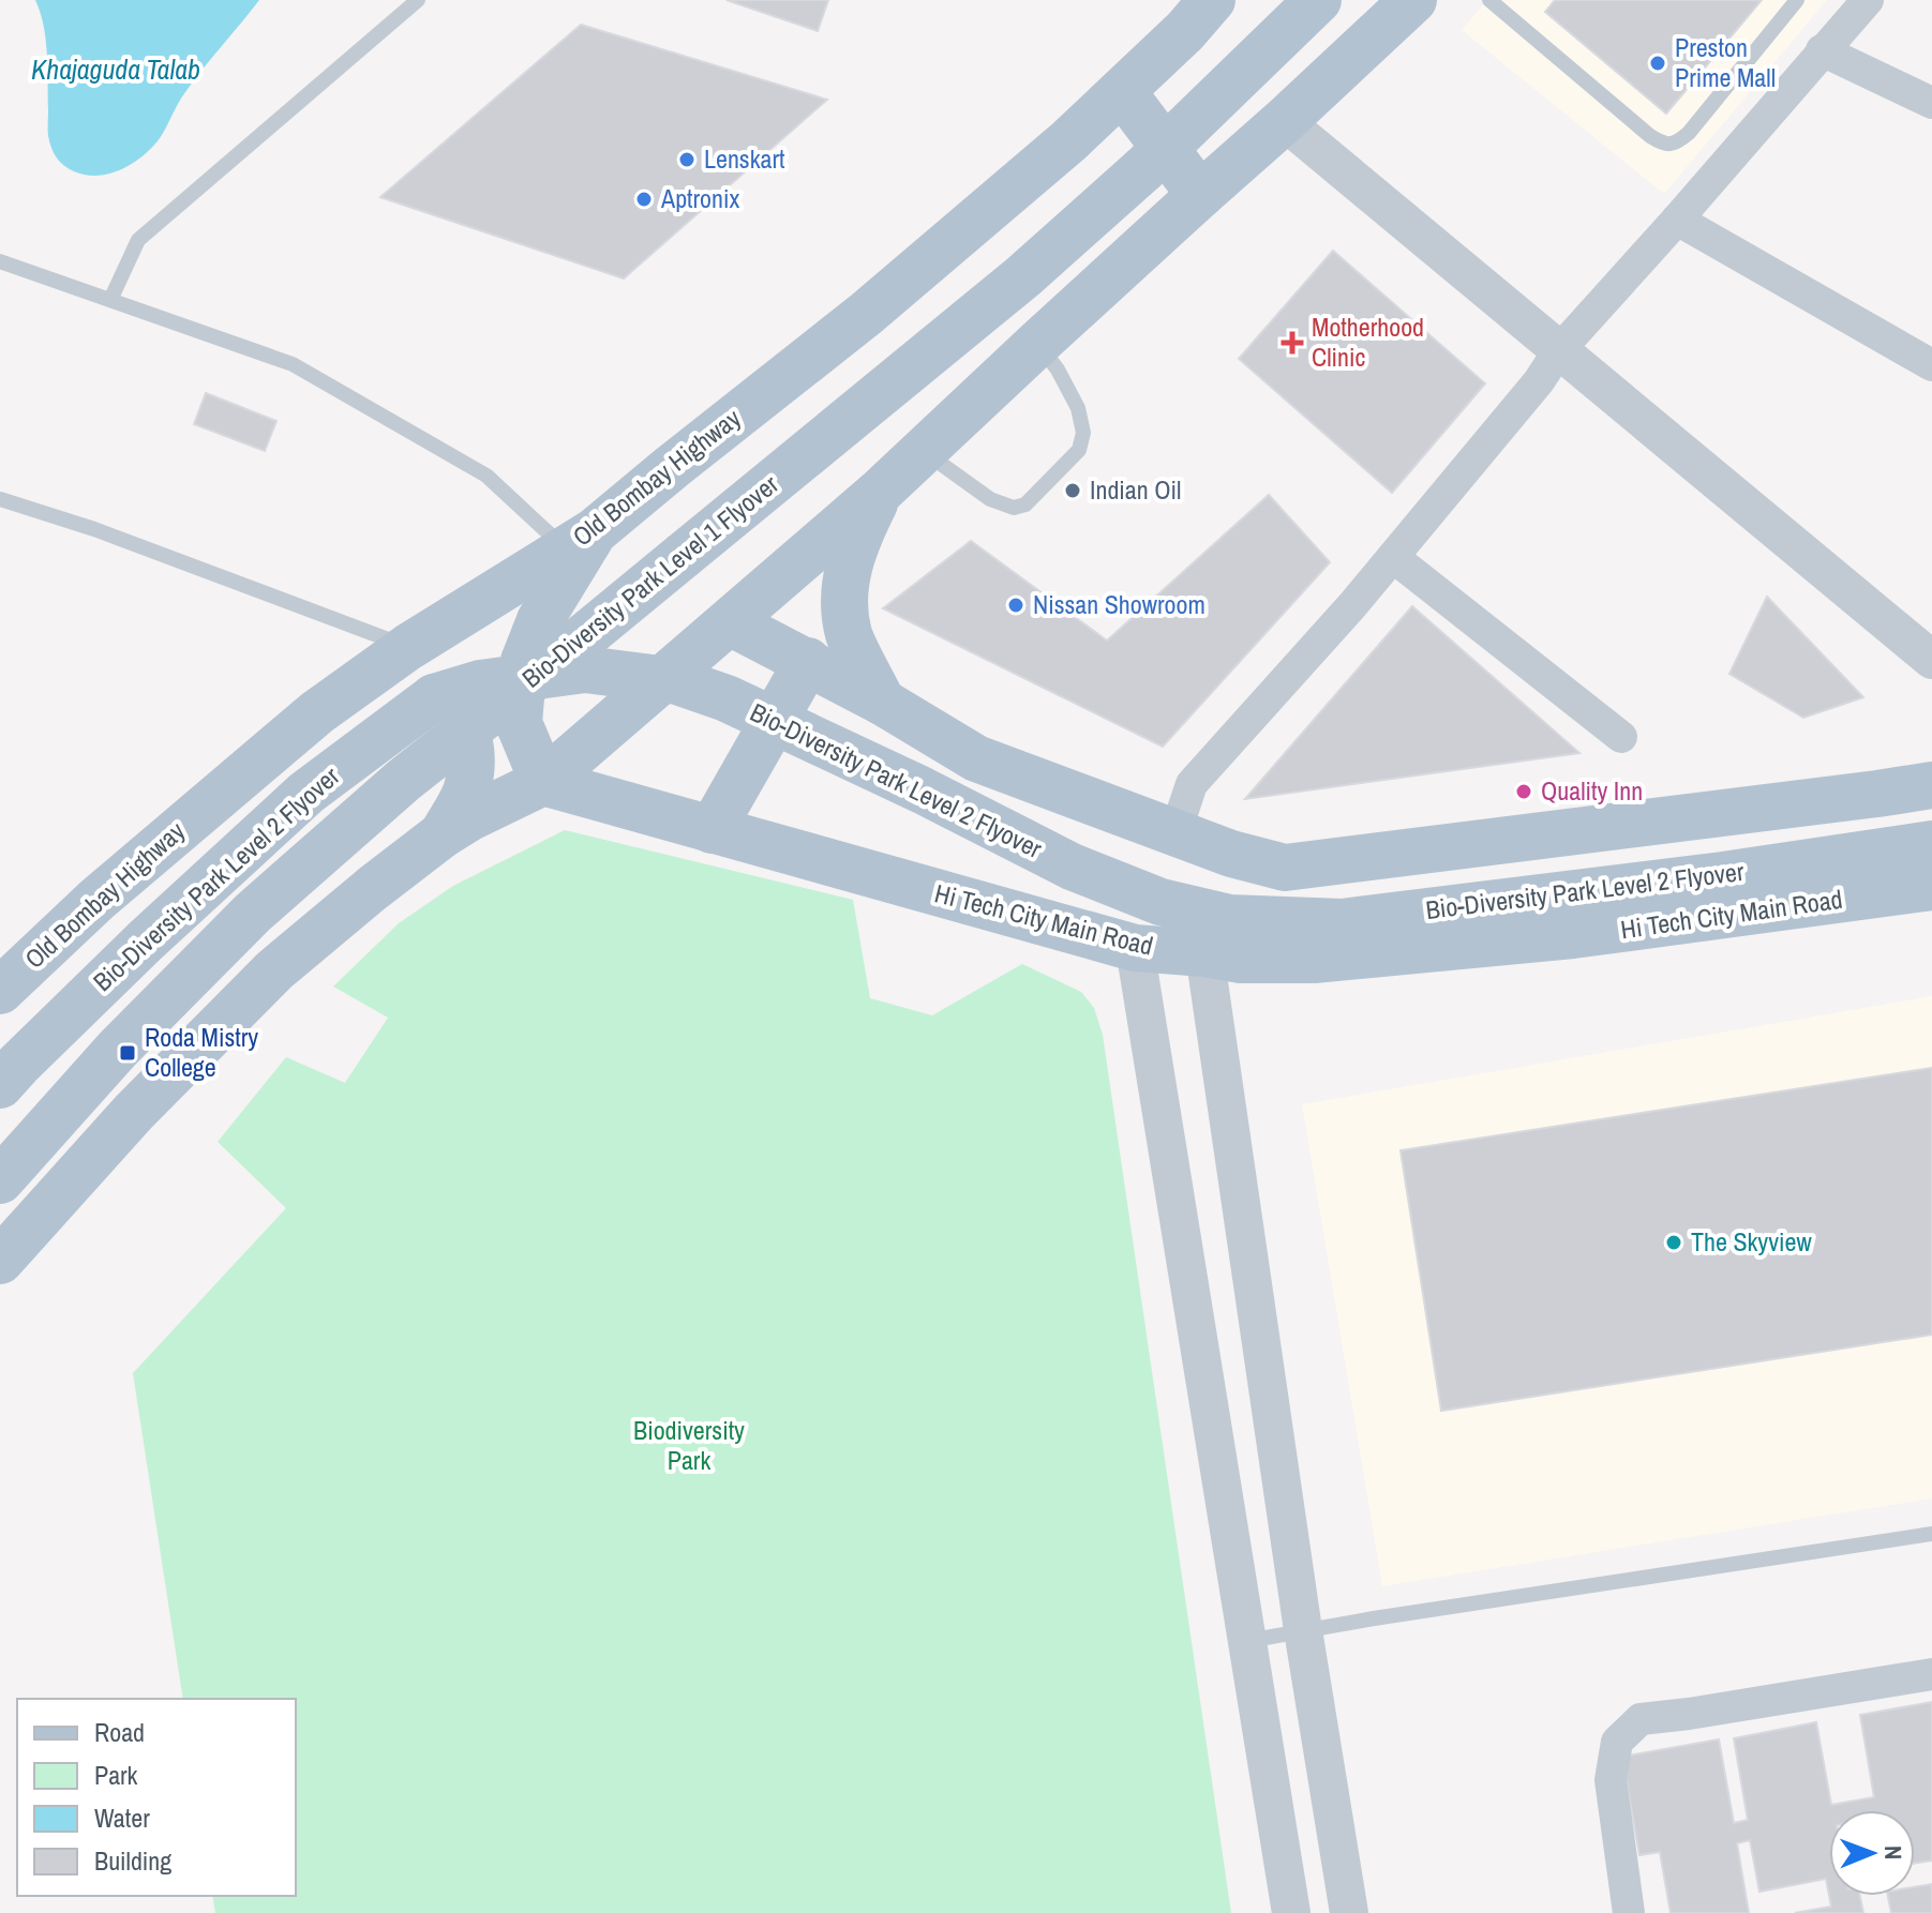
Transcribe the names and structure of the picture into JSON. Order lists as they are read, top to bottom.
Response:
{
  "streets": {
    "main road": [
      "Old Bombay Highway",
      "Bio-Diversity Park Level 1 Flyover",
      "Bio-Diversity Park Level 2 Flyover",
      "Hi Tech City Main Road"
    ]
  },
  "water": ["Khajaguda Talab"],
  "parks": ["Biodiversity Park"],
  "places": {
    "other": [
      "Preston Prime Mall",
      "Lenskart",
      "Aptronix",
      "Indian Oil",
      "Nissan Showroom",
      "Quality Inn",
      "The Skyview"
    ],
    "health": ["Motherhood Clinic"],
    "transit": ["Roda Mistry College"]
  },
  "legend": [
    "Road",
    "Park",
    "Water",
    "Building"
  ],
  "north": "right"
}
